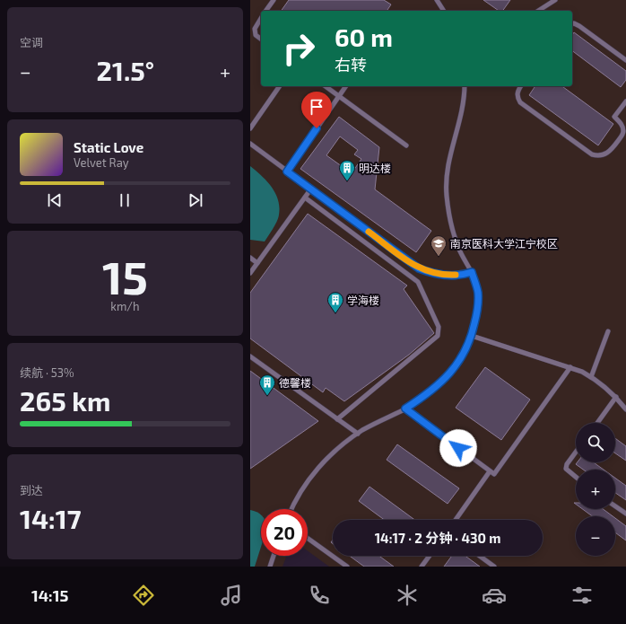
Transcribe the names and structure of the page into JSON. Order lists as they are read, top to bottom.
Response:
{
  "places": {
    "building": ["明达楼", "学海楼", "德馨楼"],
    "school or university": ["南京医科大学江宁校区"]
  },
  "page": {
    "tile": [
      "空调",
      ["15", "km/h"],
      ["续航 · 53%", "265 km"],
      ["到达", "14:17"]
    ],
    "turn": ["60 m", "右转"],
    "heat": ["−", "21.5°", "+"],
    "song": ["Static Love", "Velvet Ray"],
    "map_buttons": ["+", "−"],
    "limit": "20",
    "trip": "14:17 · 2 分钟 · 430 m",
    "tabs": "14:15"
  }
}
